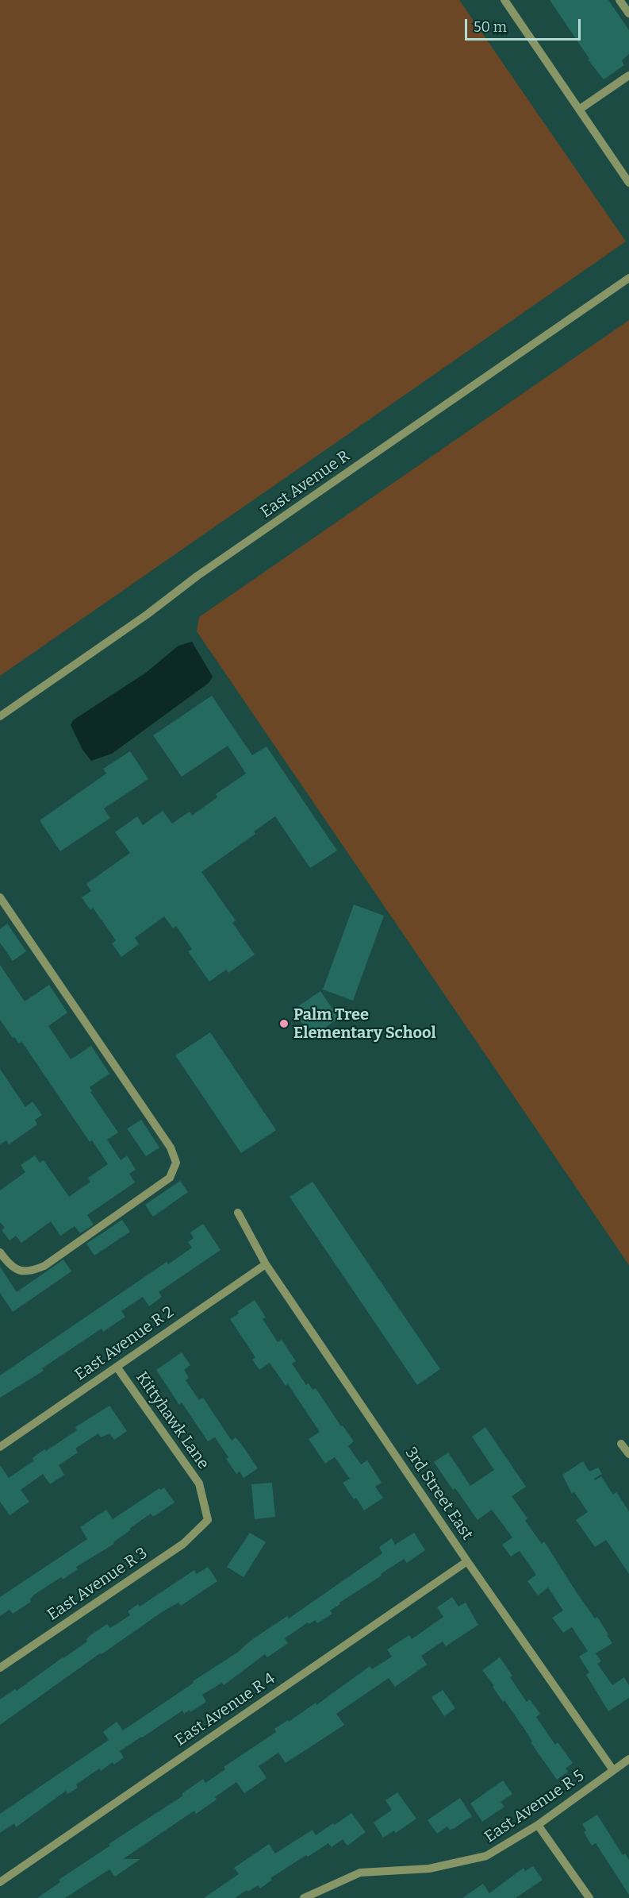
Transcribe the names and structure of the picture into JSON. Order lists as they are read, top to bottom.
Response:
{
  "streets": {
    "street": [
      "East Avenue R",
      "East Avenue R 2",
      "Kittyhawk Lane",
      "3rd Street East",
      "East Avenue R 3",
      "East Avenue R 4",
      "East Avenue R 5"
    ]
  },
  "crossings": [
    ["East Avenue R 2", "Kittyhawk Lane"],
    ["East Avenue R 2", "3rd Street East"],
    ["Kittyhawk Lane", "East Avenue R 3"],
    ["3rd Street East", "East Avenue R 4"],
    ["3rd Street East", "East Avenue R 5"]
  ],
  "places": ["Palm Tree Elementary School"],
  "scale_bar": "50 m"
}
